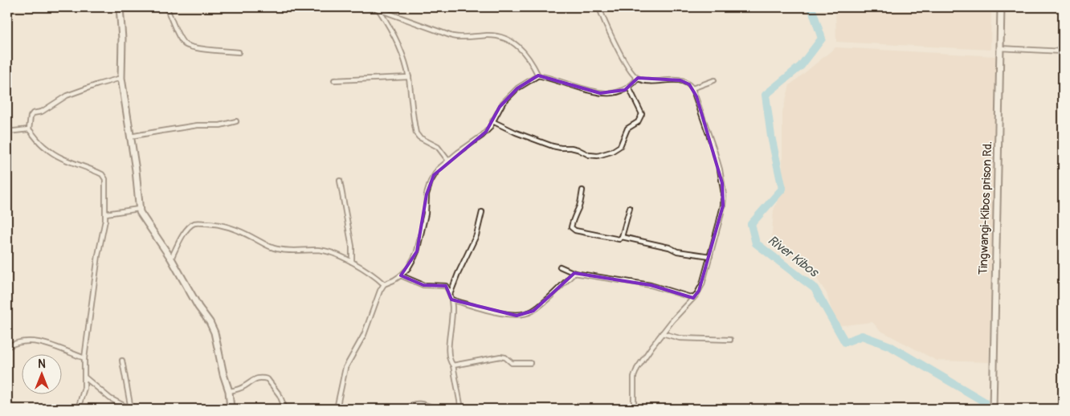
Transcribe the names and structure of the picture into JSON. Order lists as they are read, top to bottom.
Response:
{
  "streets": {
    "street": ["Tingwangi-Kibos prison Rd."]
  },
  "water": ["River Kibos"],
  "north": "top"
}
